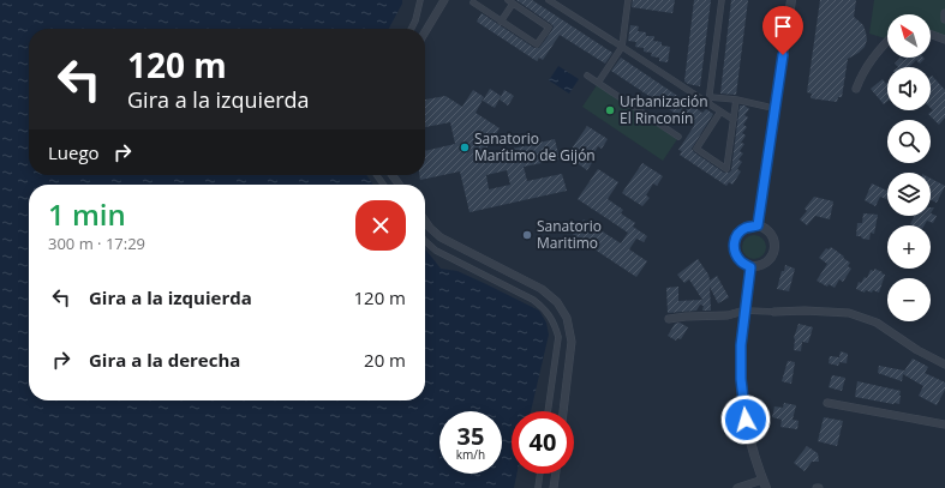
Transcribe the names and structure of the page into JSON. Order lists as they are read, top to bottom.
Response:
{
  "places": ["Urbanización El Rinconín", "Sanatorio Marítimo de Gijón", "Sanatorio Maritimo"],
  "north": "top left",
  "page": {
    "map_buttons": ["+", "−"],
    "turn": ["120 m", "Gira a la izquierda"],
    "then": "Luego",
    "heading": ["1 min", "300 m · 17:29"],
    "list": [
      {
        "name": "Gira a la izquierda",
        "value": "120 m"
      },
      {
        "name": "Gira a la derecha",
        "value": "20 m"
      }
    ],
    "speed": "35 km/h",
    "limit": "40"
  }
}
